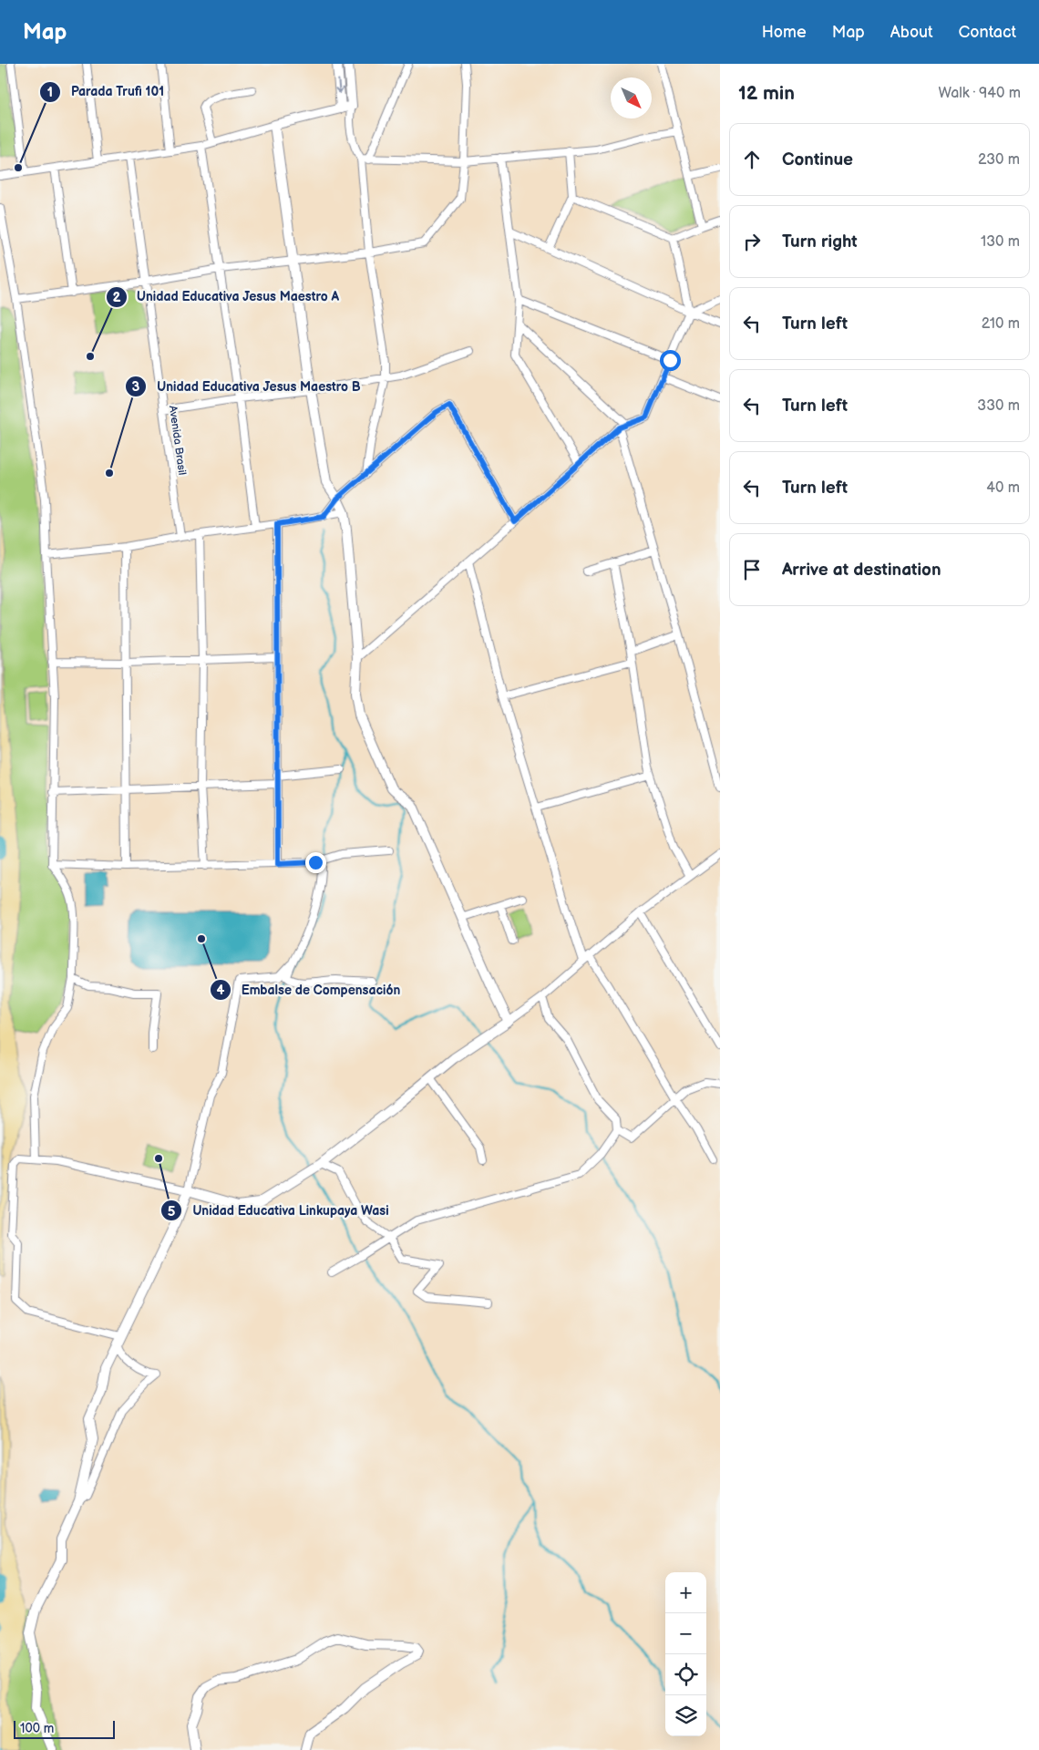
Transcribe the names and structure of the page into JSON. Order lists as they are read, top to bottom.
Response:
{
  "streets": {
    "street": ["Avenida Brasil"]
  },
  "places": [
    "Parada Trufi 101",
    "Unidad Educativa Jesus Maestro A",
    "Unidad Educativa Jesus Maestro B",
    "Embalse de Compensación",
    "Unidad Educativa Linkupaya Wasi"
  ],
  "scale_bar": "100 m",
  "north": "bottom right",
  "page": {
    "header": "Map",
    "nav": [
      "Home",
      "Map",
      "About",
      "Contact"
    ],
    "heading": ["12 min", "Walk · 940 m"],
    "list": [
      ["Continue", "230 m"],
      ["Turn right", "130 m"],
      ["Turn left", "210 m"],
      ["Turn left", "330 m"],
      ["Turn left", "40 m"],
      "Arrive at destination"
    ],
    "map_buttons": ["+", "−"],
    "scale": "100 m"
  }
}
